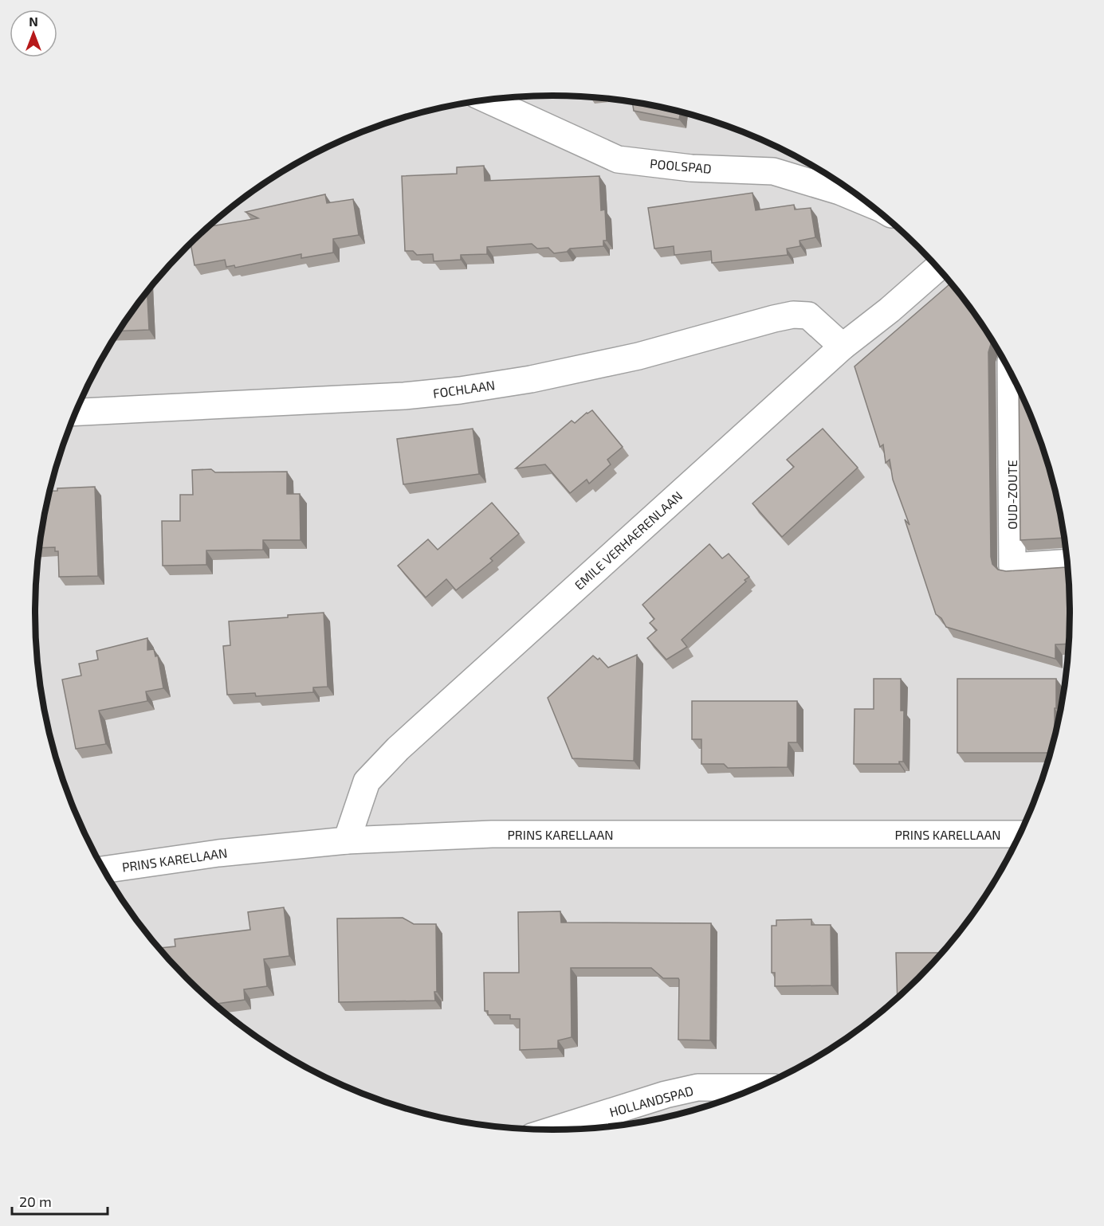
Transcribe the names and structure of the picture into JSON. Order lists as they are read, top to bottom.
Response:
{
  "streets": {
    "street": [
      "POOLSPAD",
      "FOCHLAAN",
      "OUD-ZOUTE",
      "EMILE VERHAERENLAAN",
      "PRINS KARELLAAN",
      "HOLLANDSPAD"
    ]
  },
  "crossings": [
    ["FOCHLAAN", "EMILE VERHAERENLAAN"],
    ["EMILE VERHAERENLAAN", "PRINS KARELLAAN"]
  ],
  "scale_bar": "20 m",
  "north": "top"
}
